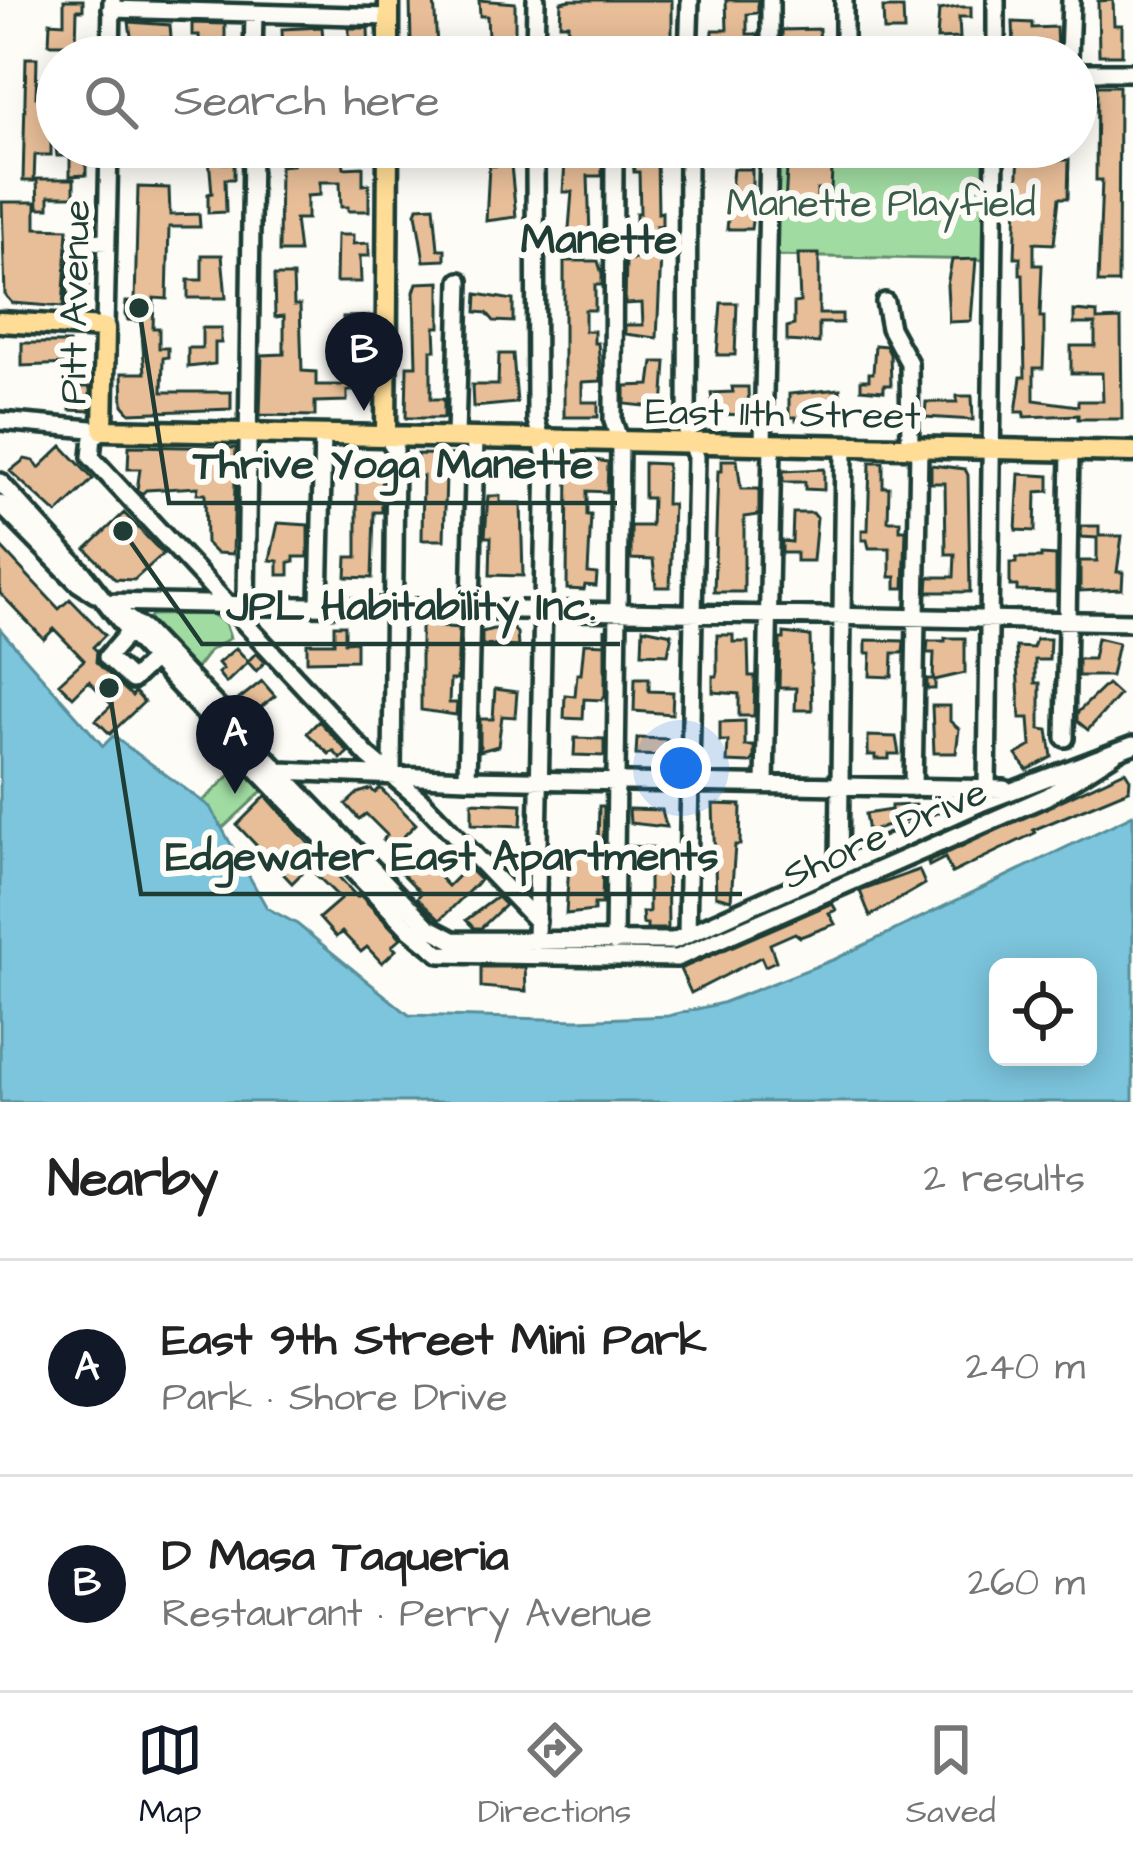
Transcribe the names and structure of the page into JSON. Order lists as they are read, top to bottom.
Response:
{
  "streets": {
    "main road": ["Pitt Avenue", "East 11th Street"],
    "street": ["Shore Drive"]
  },
  "crossings": [
    ["Pitt Avenue", "East 11th Street"]
  ],
  "districts": ["Manette"],
  "parks": ["Manette Playfield"],
  "places": ["Thrive Yoga Manette", "JPL Habitability Inc.", "Edgewater East Apartments"],
  "page": {
    "search": "Search here",
    "pins": ["B", "A"],
    "heading": ["Nearby", "2 results"],
    "list": [
      {
        "mark": "A",
        "name": "East 9th Street Mini Park",
        "note": "Park · Shore Drive",
        "value": "240 m"
      },
      {
        "mark": "B",
        "name": "D Masa Taqueria",
        "note": "Restaurant · Perry Avenue",
        "value": "260 m"
      }
    ],
    "nav": ["Map", "Directions", "Saved"]
  }
}
